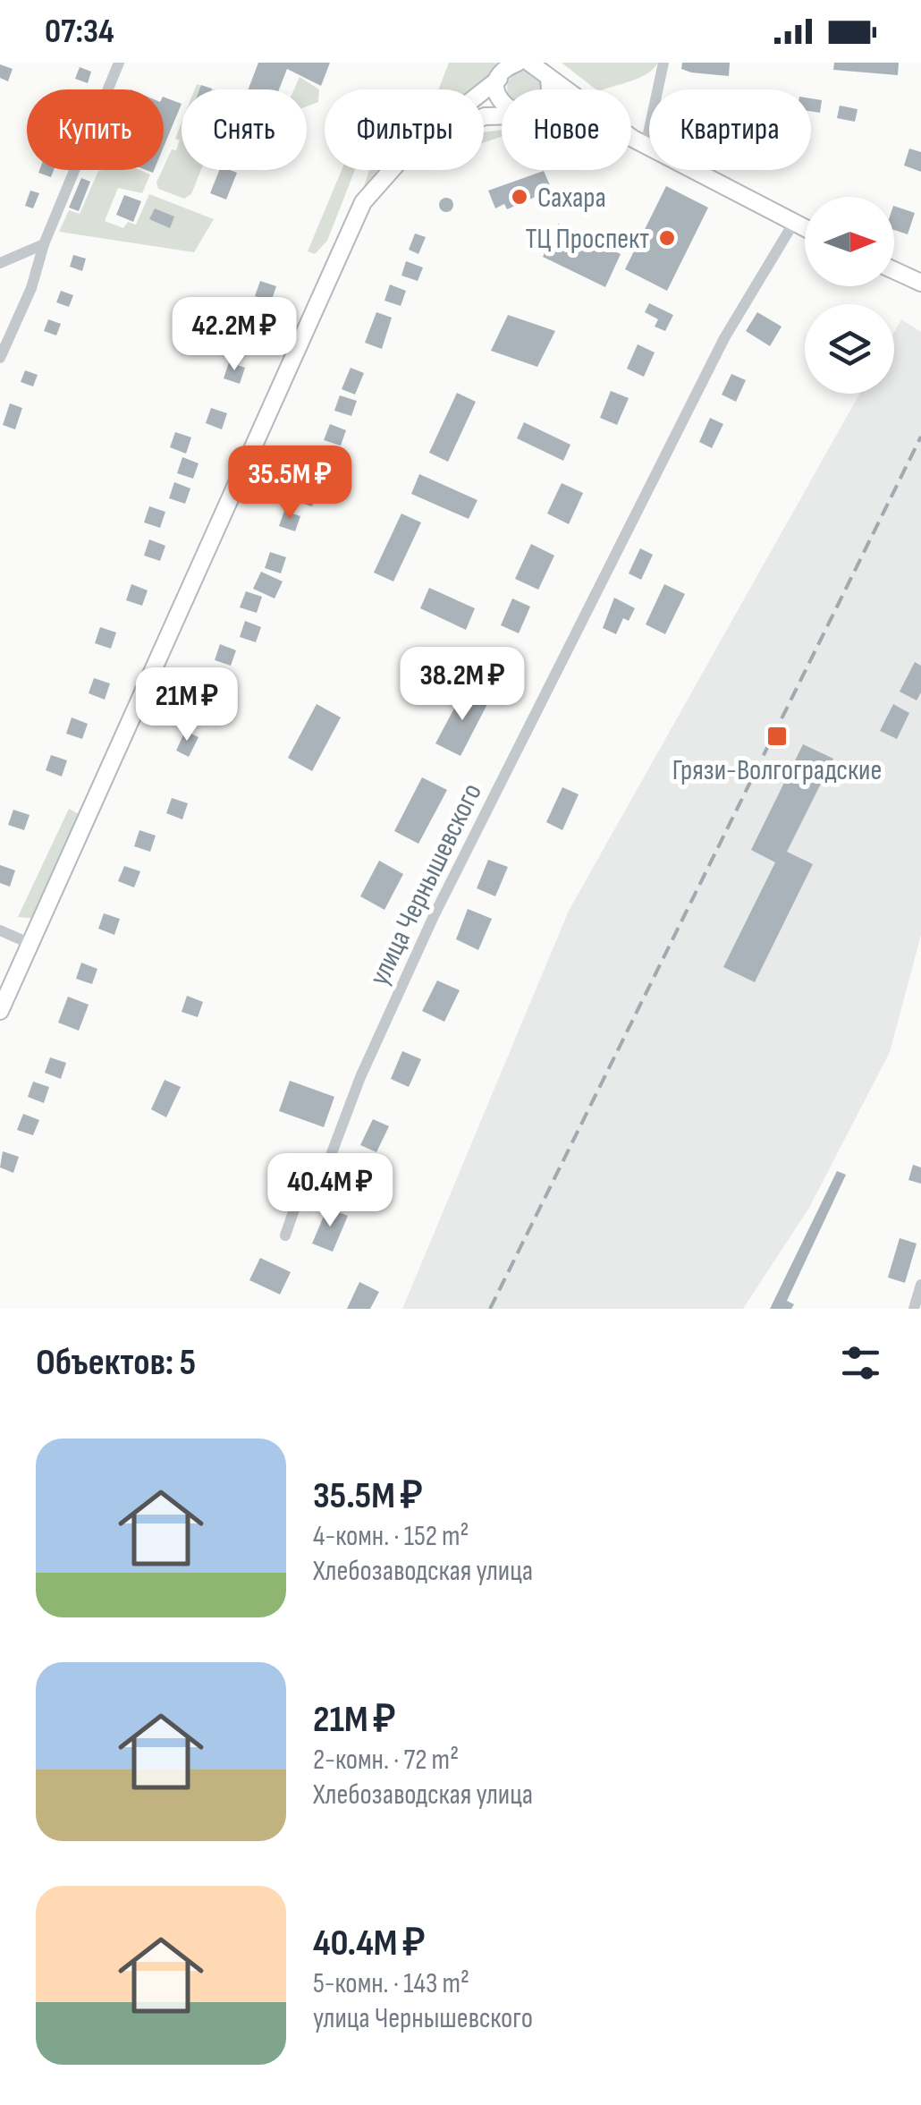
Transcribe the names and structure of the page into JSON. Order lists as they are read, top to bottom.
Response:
{
  "streets": {
    "street": ["улица Чернышевского"]
  },
  "places": {
    "other": ["Сахара", "ТЦ Проспект"],
    "transit": ["Грязи-Волгоградские"]
  },
  "north": "right",
  "page": {
    "status": "07:34",
    "chip": [
      "Купить",
      "Снять",
      "Фильтры",
      "Новое",
      "Квартира"
    ],
    "price": [
      "42.2M ₽",
      "35.5M ₽",
      "38.2M ₽",
      "21M ₽",
      "40.4M ₽"
    ],
    "heading": "Объектов: 5",
    "list": [
      {
        "name": "35.5M ₽",
        "note": "4-комн. · 152 m² · Хлебозаводская улица"
      },
      {
        "name": "21M ₽",
        "note": "2-комн. · 72 m² · Хлебозаводская улица"
      },
      {
        "name": "40.4M ₽",
        "note": "5-комн. · 143 m² · улица Чернышевского"
      }
    ]
  }
}
